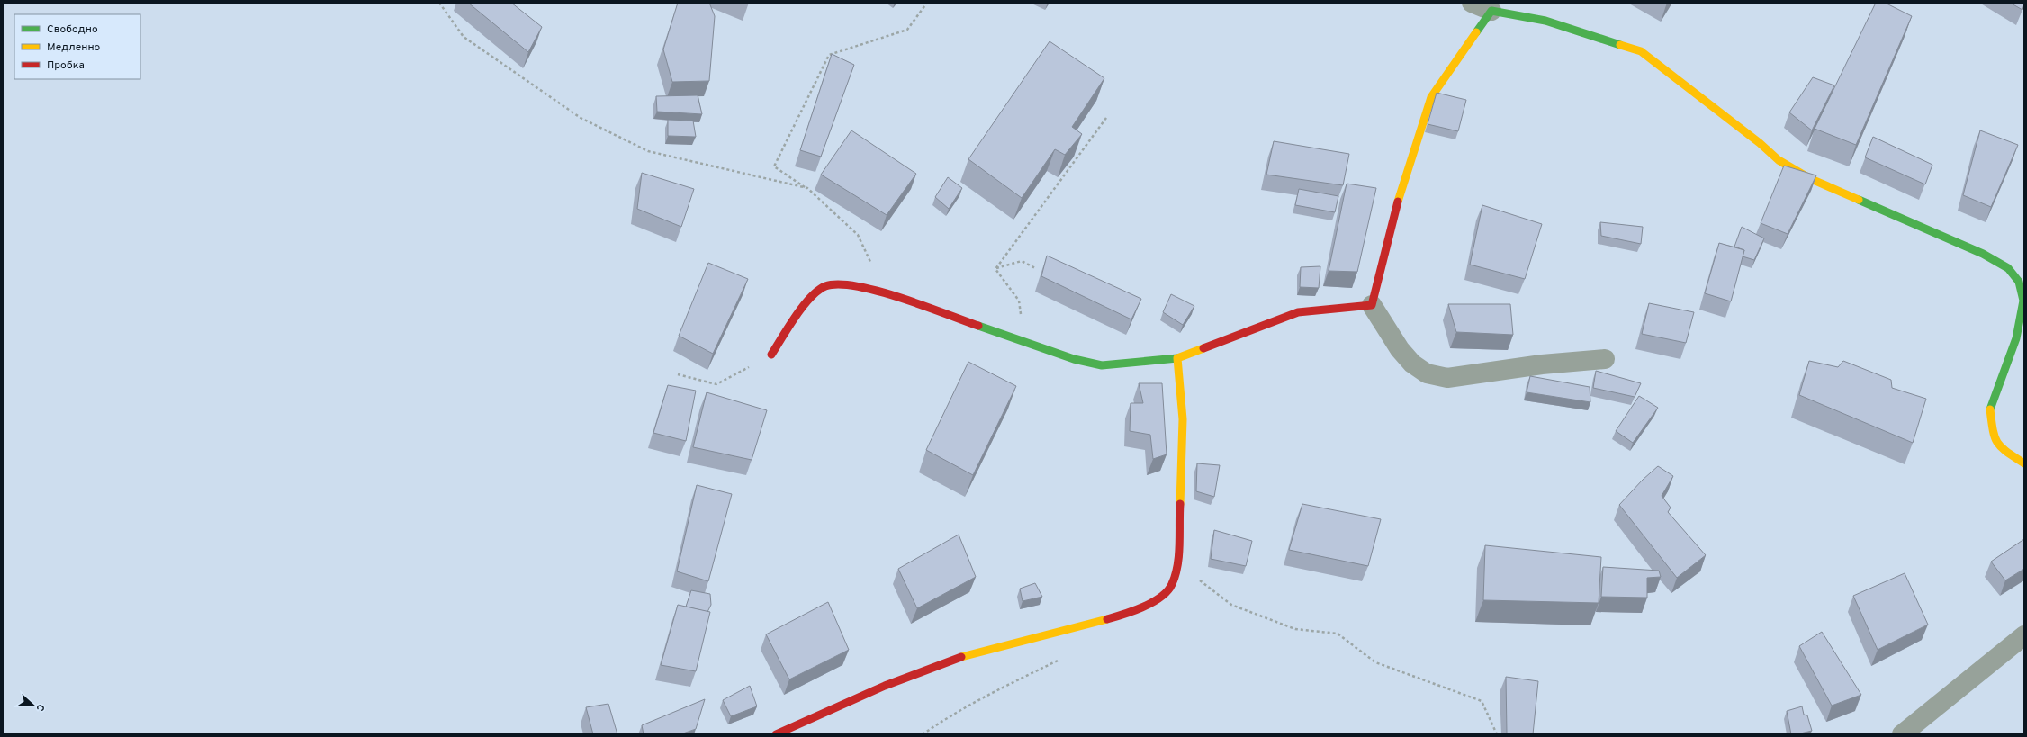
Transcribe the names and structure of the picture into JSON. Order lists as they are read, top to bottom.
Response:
{
  "legend": ["Свободно", "Медленно", "Пробка"],
  "north": "right"
}
